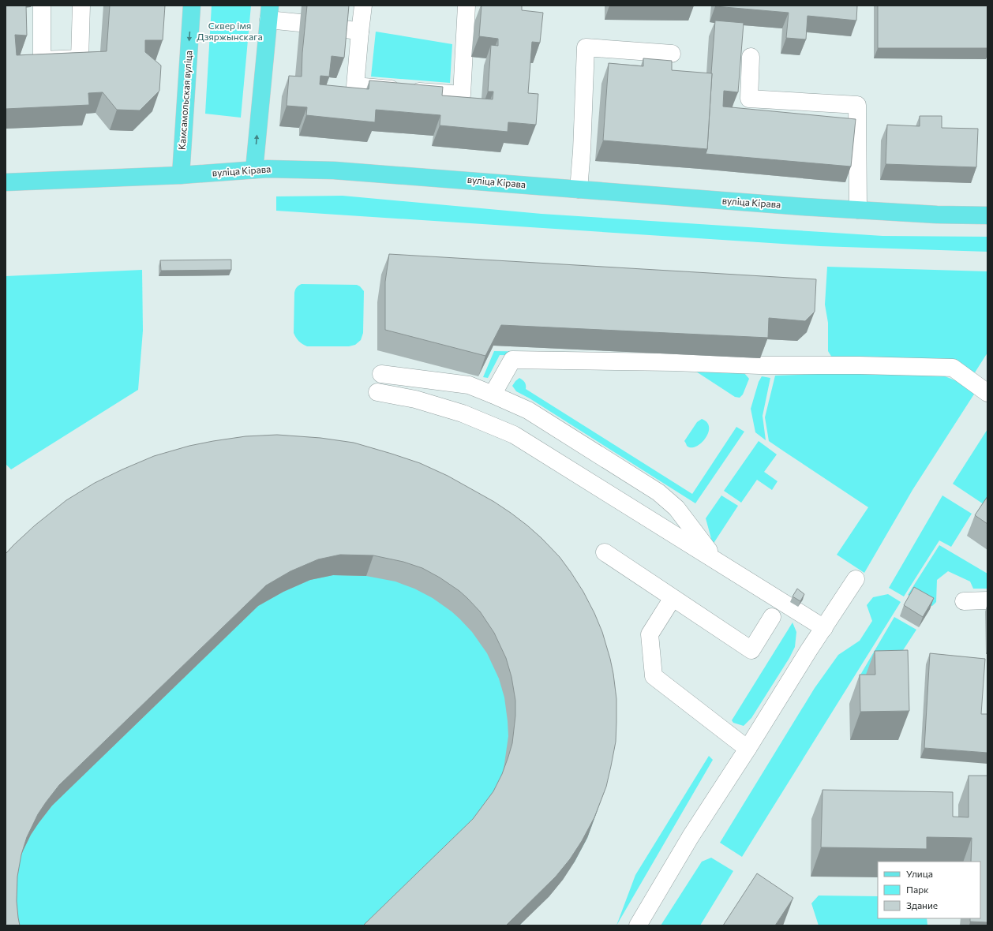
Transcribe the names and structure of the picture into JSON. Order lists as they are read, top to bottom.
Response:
{
  "streets": {
    "main road": ["Камсамольская вуліца", "вуліца Кірава"]
  },
  "crossings": [
    ["Камсамольская вуліца", "вуліца Кірава"]
  ],
  "parks": ["Сквер імя Дзяржынскага"],
  "legend": ["Улица", "Парк", "Здание"]
}
